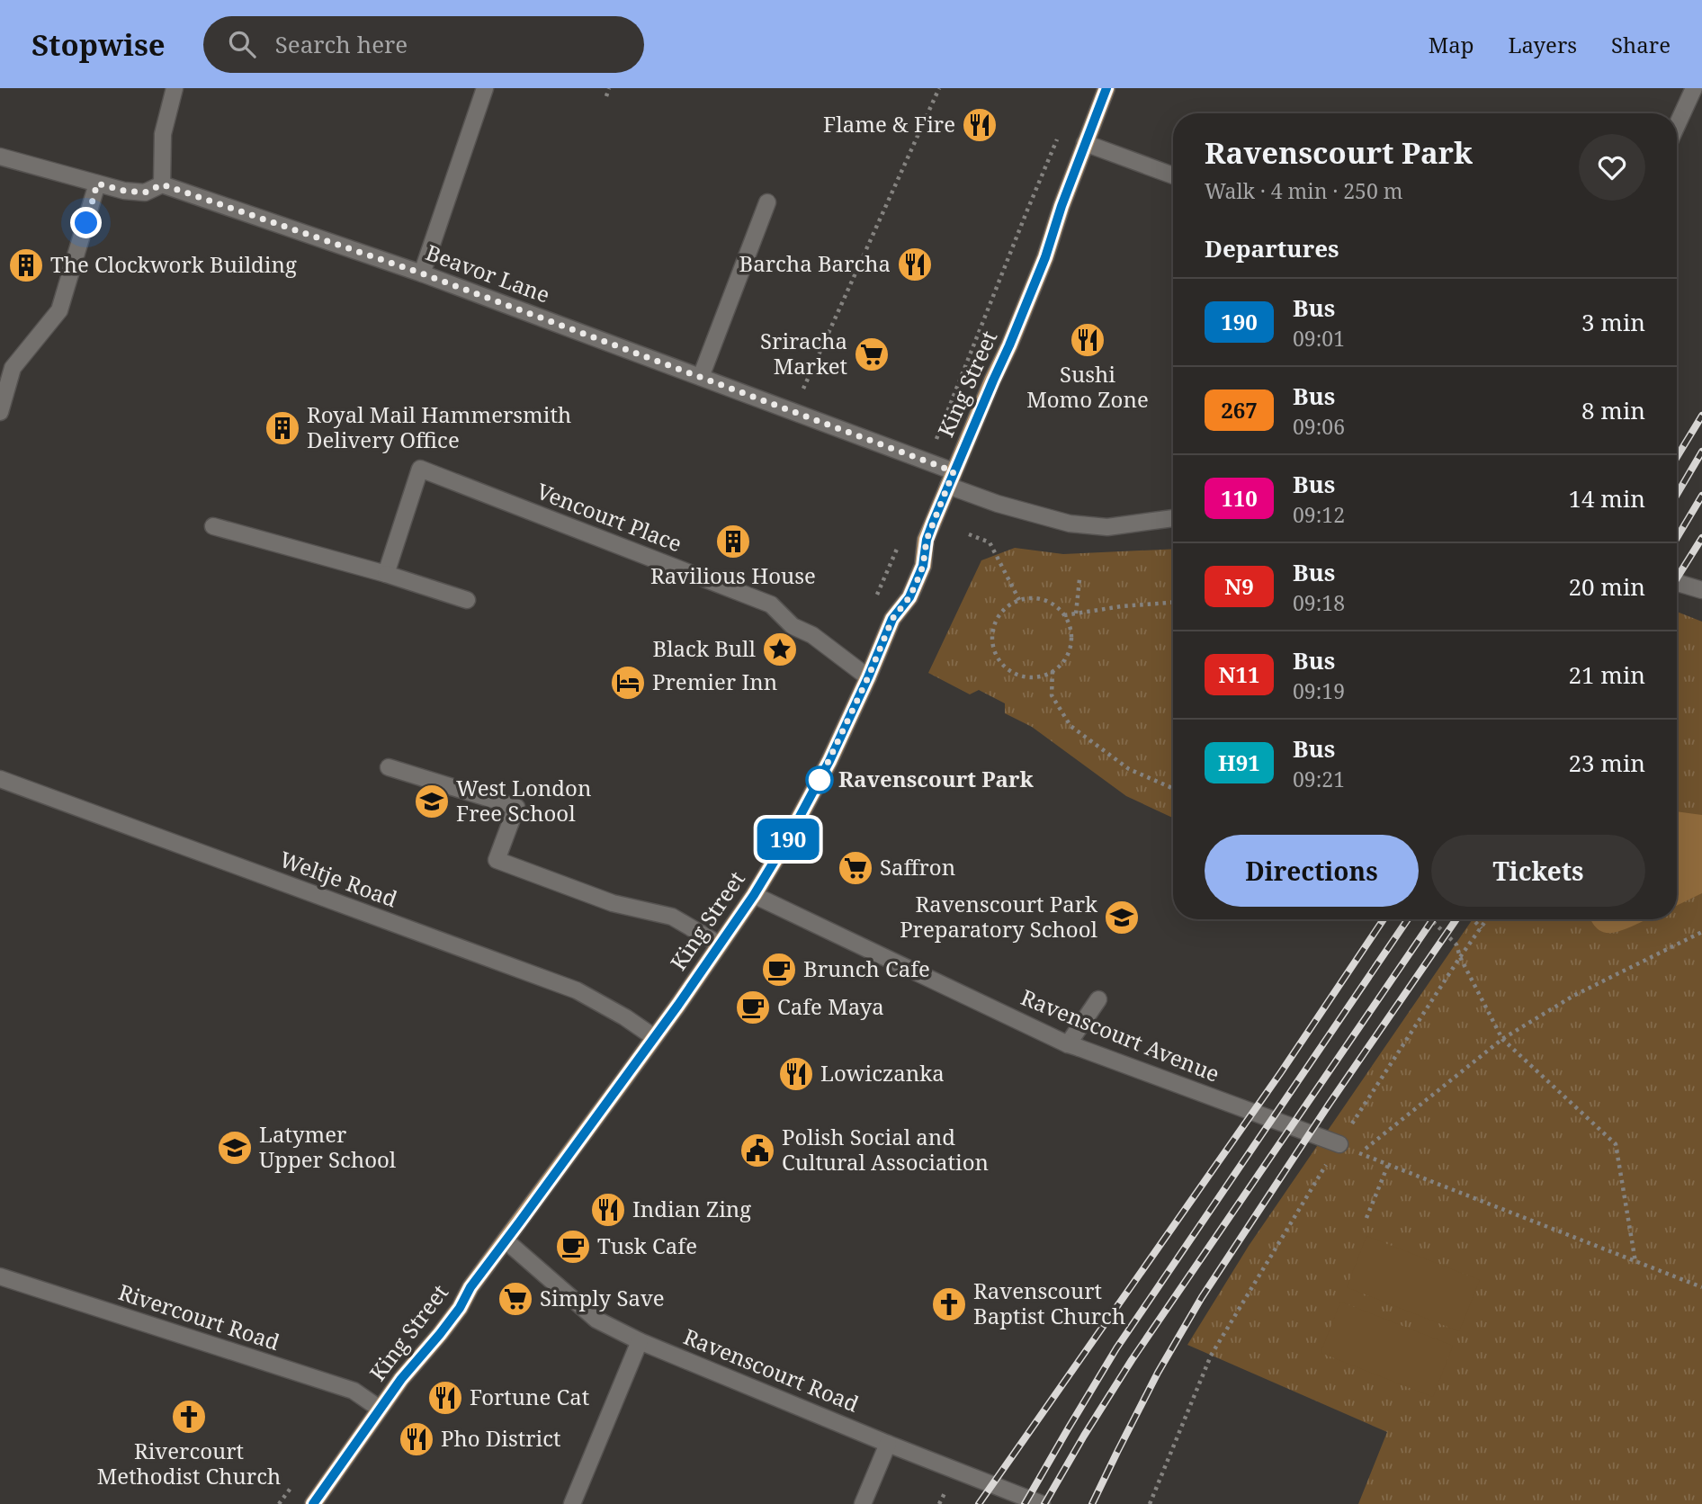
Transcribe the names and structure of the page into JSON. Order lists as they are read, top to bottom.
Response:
{
  "streets": {
    "main road": ["King Street"],
    "street": [
      "Beavor Lane",
      "Vencourt Place",
      "Weltje Road",
      "Ravenscourt Avenue",
      "Rivercourt Road",
      "Ravenscourt Road"
    ]
  },
  "crossings": [
    ["Beavor Lane", "King Street"],
    ["King Street", "Vencourt Place"],
    ["King Street", "Weltje Road"],
    ["King Street", "Ravenscourt Avenue"],
    ["King Street", "Rivercourt Road"],
    ["King Street", "Ravenscourt Road"]
  ],
  "places": {
    "restaurant": [
      "Flame & Fire",
      "Barcha Barcha",
      "Sushi Momo Zone",
      "Lowiczanka",
      "Indian Zing",
      "Fortune Cat",
      "Pho District"
    ],
    "building": ["The Clockwork Building", "Royal Mail Hammersmith Delivery Office", "Ravilious House"],
    "supermarket": ["Sriracha Market", "Saffron", "Simply Save"],
    "place": ["Black Bull"],
    "hotel": ["Premier Inn"],
    "other": ["Ravenscourt Park"],
    "school or university": ["West London Free School", "Ravenscourt Park Preparatory School", "Latymer Upper School"],
    "cafe": ["Brunch Cafe", "Cafe Maya", "Tusk Cafe"],
    "public building": ["Polish Social and Cultural Association"],
    "church": ["Ravenscourt Baptist Church", "Rivercourt Methodist Church"]
  },
  "lines": ["bus line 190"],
  "page": {
    "header": "Stopwise",
    "search": "Search here",
    "nav": ["Map", "Layers", "Share"],
    "on_map": "190",
    "heading": [
      ["Ravenscourt Park", "Walk · 4 min · 250 m"],
      "Departures"
    ],
    "list": [
      {
        "mark": "190",
        "name": "Bus",
        "note": "09:01",
        "value": "3 min"
      },
      {
        "mark": "267",
        "name": "Bus",
        "note": "09:06",
        "value": "8 min"
      },
      {
        "mark": "110",
        "name": "Bus",
        "note": "09:12",
        "value": "14 min"
      },
      {
        "mark": "N9",
        "name": "Bus",
        "note": "09:18",
        "value": "20 min"
      },
      {
        "mark": "N11",
        "name": "Bus",
        "note": "09:19",
        "value": "21 min"
      },
      {
        "mark": "H91",
        "name": "Bus",
        "note": "09:21",
        "value": "23 min"
      }
    ],
    "buttons": ["Directions", "Tickets"]
  }
}
